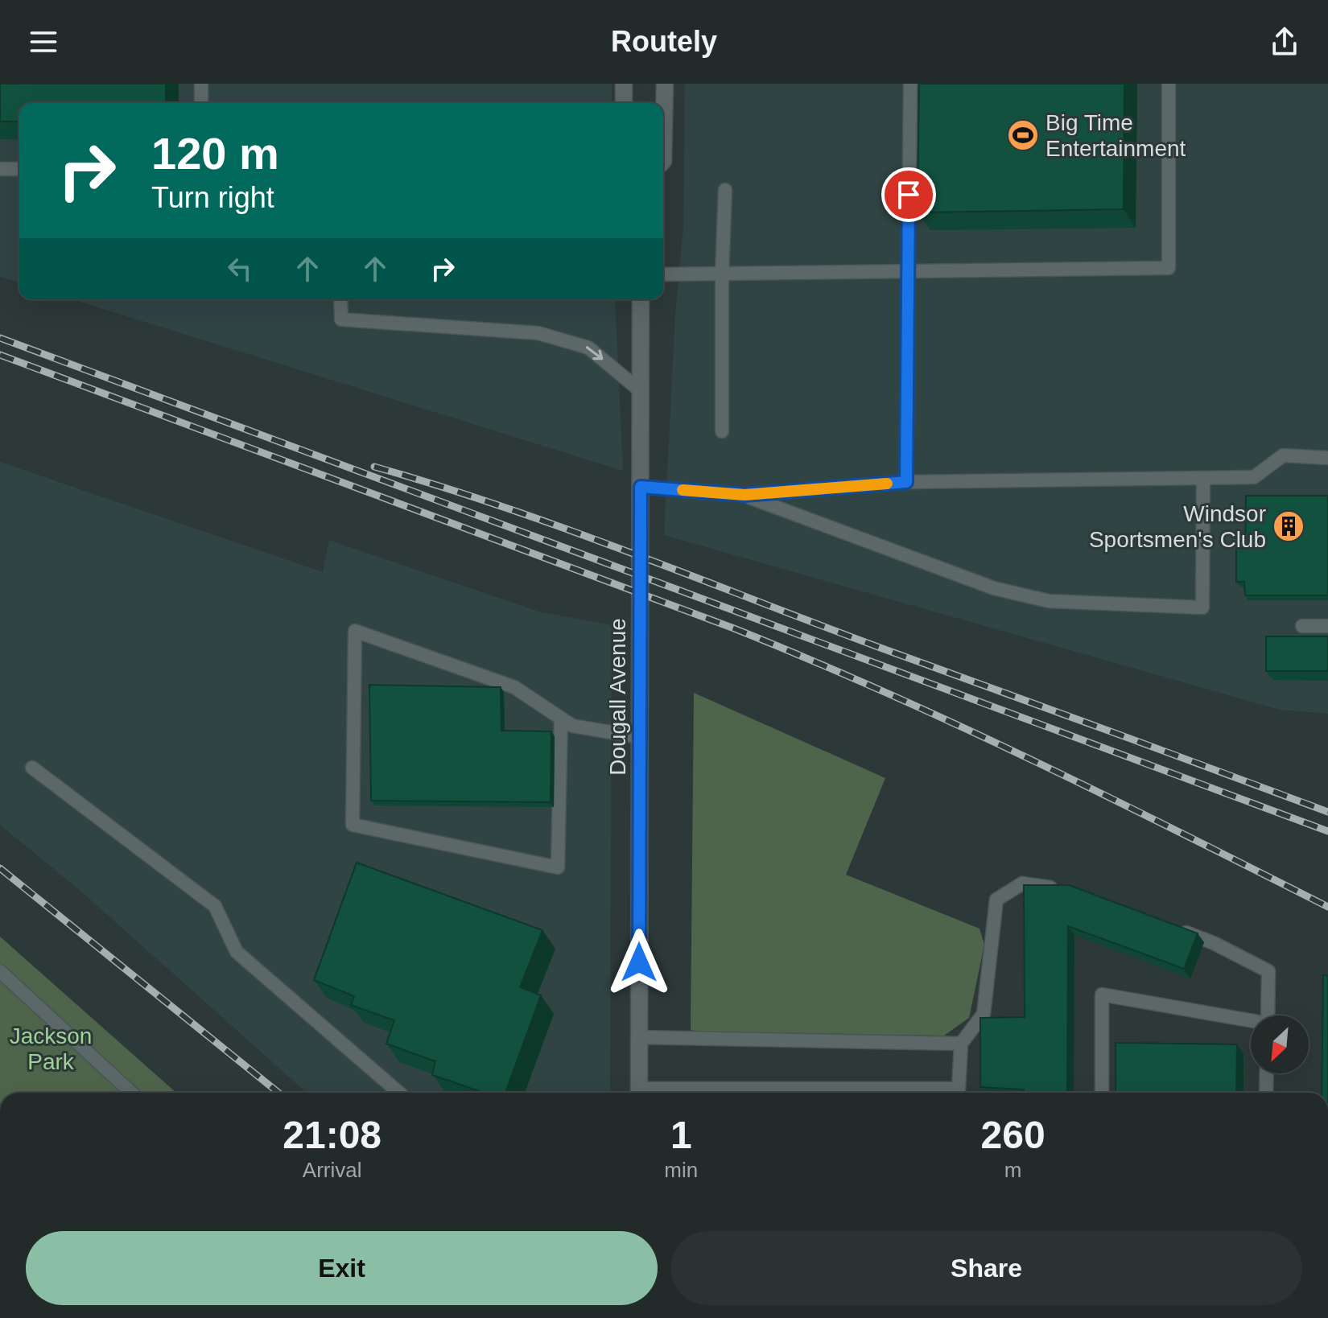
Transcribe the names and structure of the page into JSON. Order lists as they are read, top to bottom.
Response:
{
  "streets": {
    "street": ["Dougall Avenue"]
  },
  "parks": ["Jackson Park"],
  "places": {
    "sports": ["Big Time Entertainment"],
    "building": ["Windsor Sportsmen's Club"]
  },
  "north": "bottom left",
  "page": {
    "header": "Routely",
    "turn": ["120 m", "Turn right"],
    "eta": [
      "21:08",
      "Arrival",
      "1",
      "min",
      "260",
      "m"
    ],
    "buttons": ["Exit", "Share"]
  }
}
